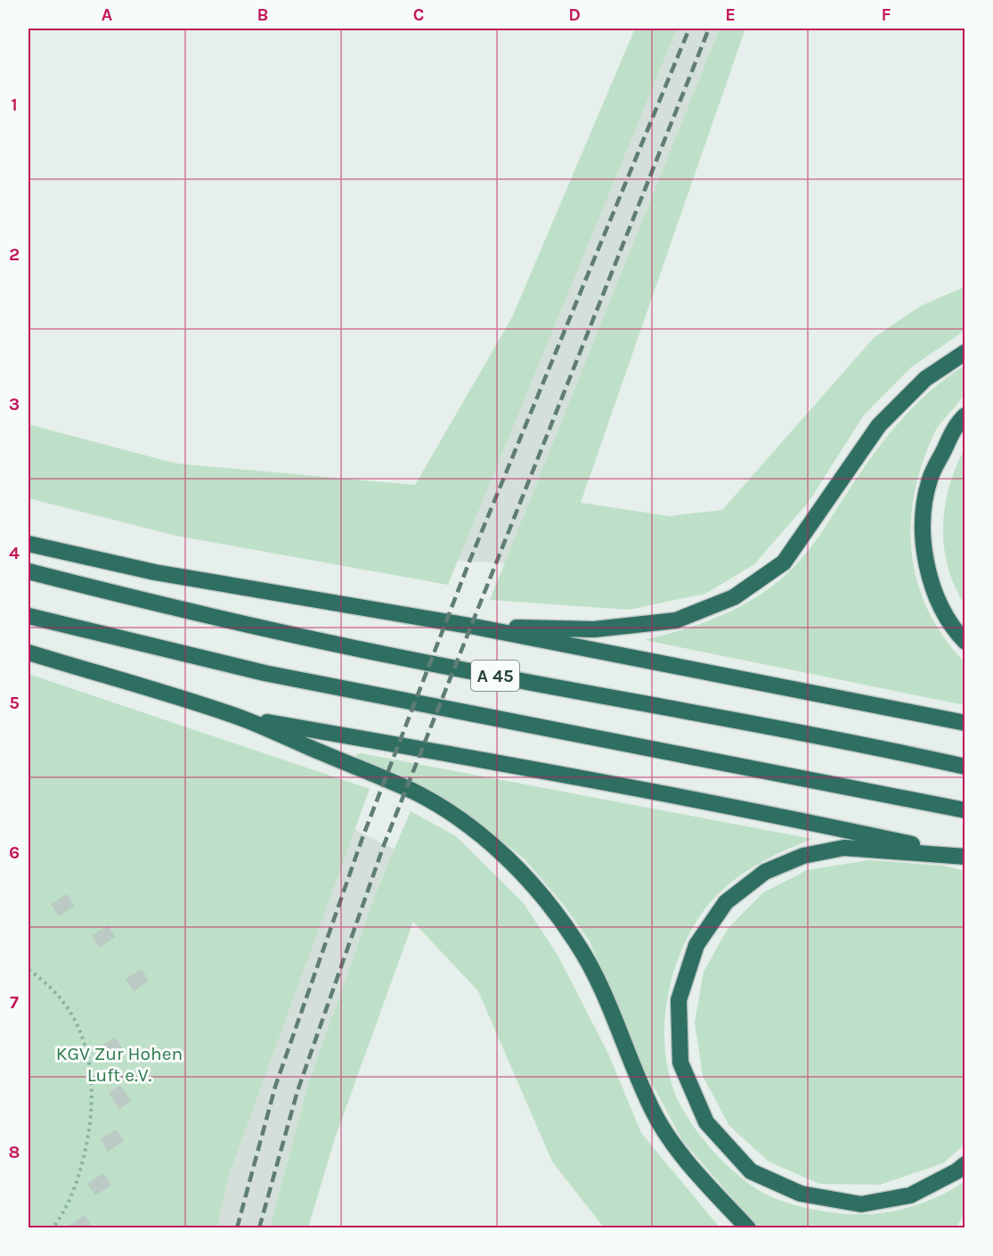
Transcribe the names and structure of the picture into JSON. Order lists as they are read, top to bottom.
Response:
{
  "streets": {
    "highway": ["A 45"]
  },
  "parks": ["KGV Zur Hohen Luft e.V."],
  "grid": {
    "columns": [
      "A",
      "B",
      "C",
      "D",
      "E",
      "F"
    ],
    "rows": [
      "1",
      "2",
      "3",
      "4",
      "5",
      "6",
      "7",
      "8"
    ]
  }
}
